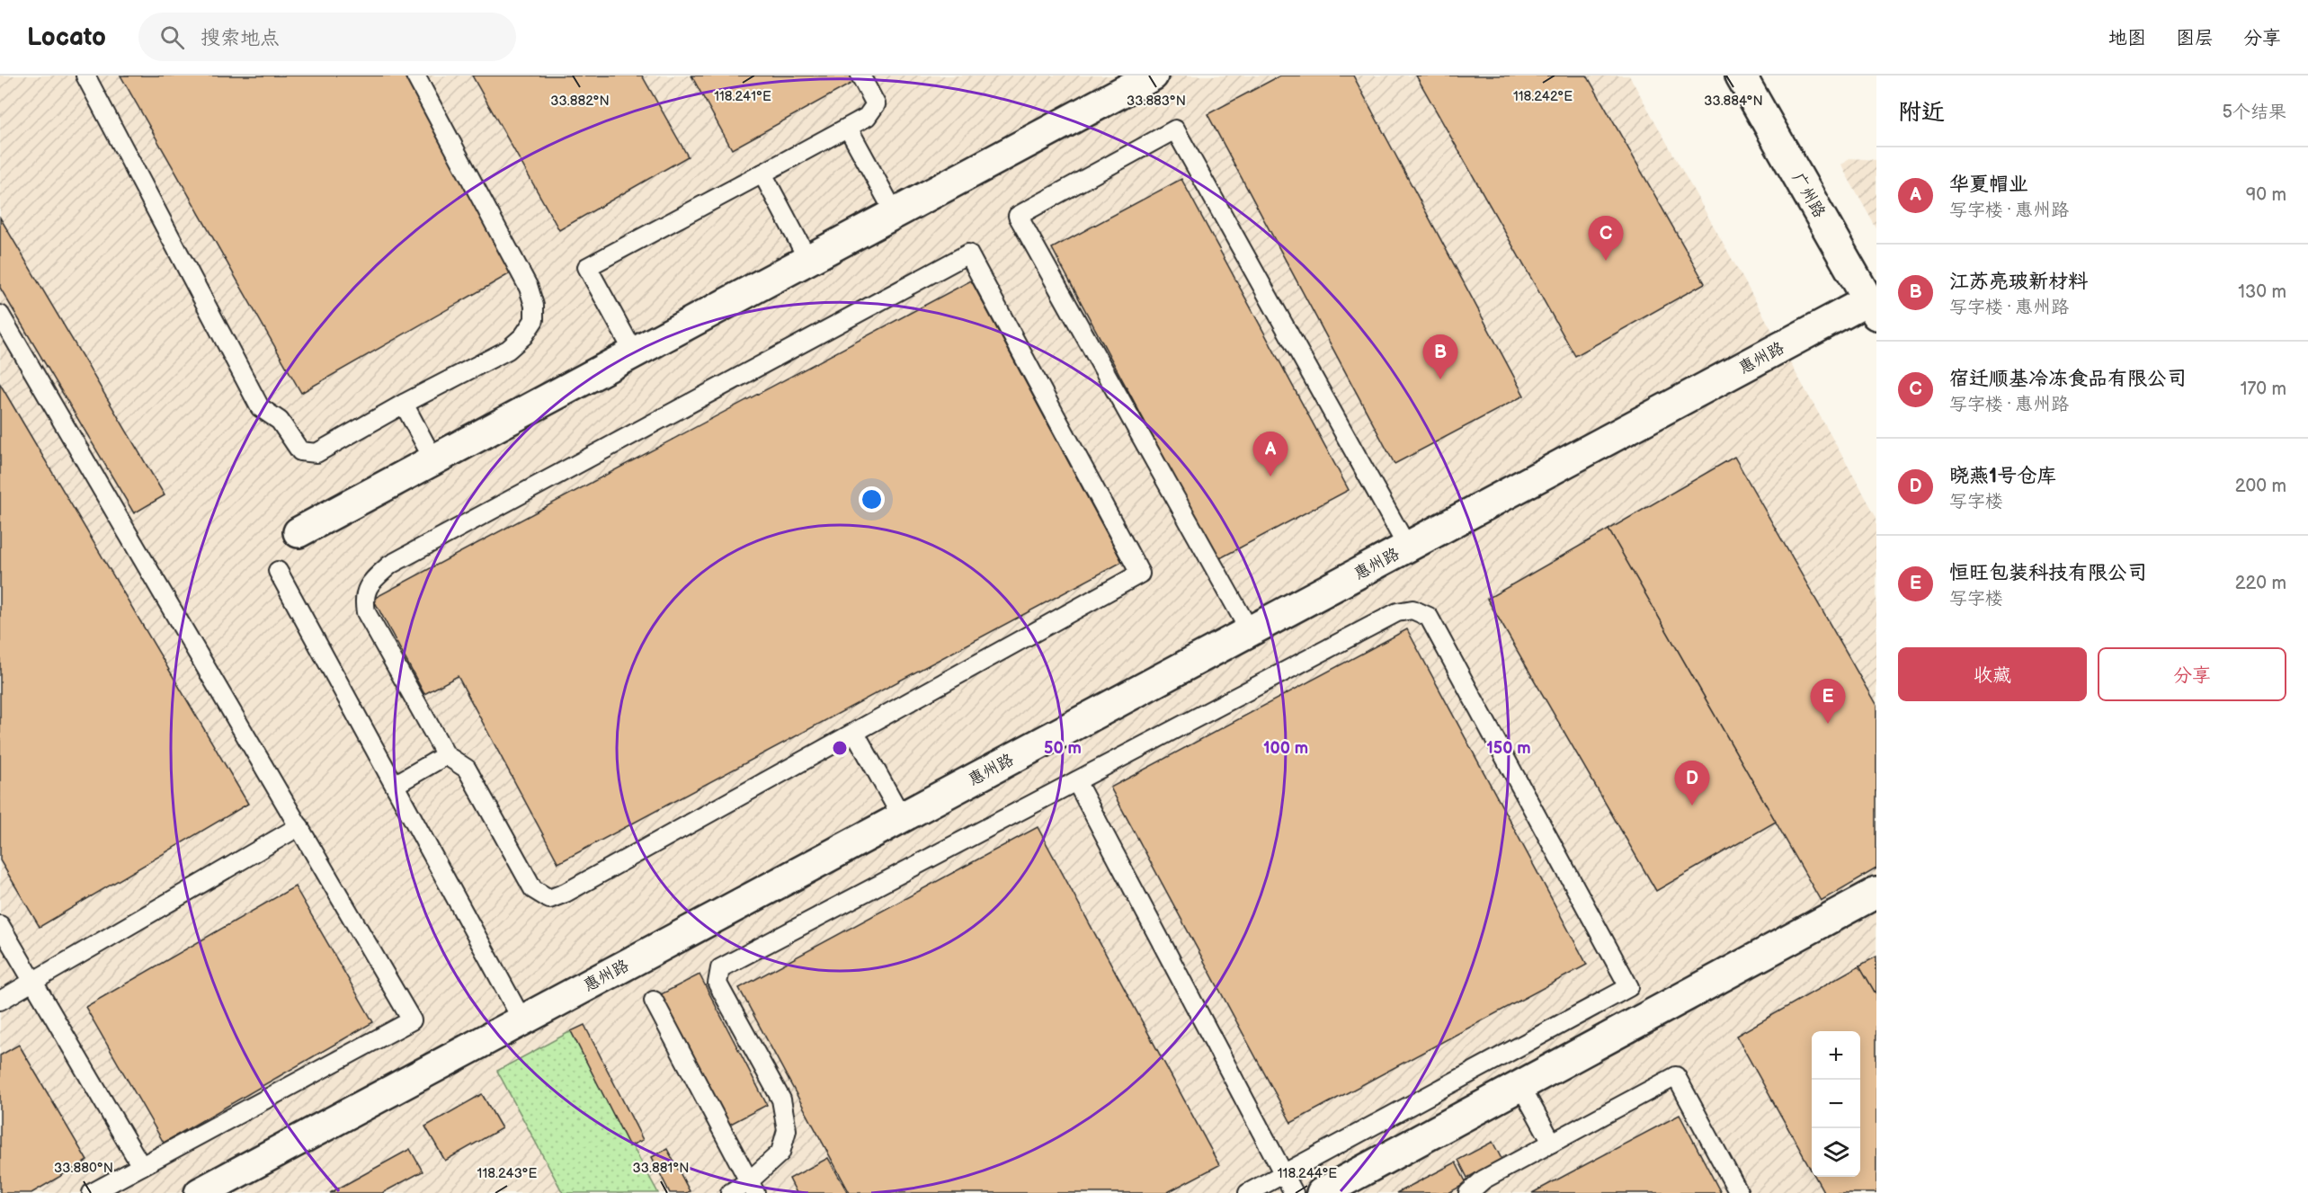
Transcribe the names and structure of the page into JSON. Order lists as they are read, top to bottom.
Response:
{
  "streets": {
    "street": ["广州路", "惠州路"]
  },
  "crossings": [
    ["广州路", "惠州路"]
  ],
  "page": {
    "header": "Locato",
    "search": "搜索地点",
    "nav": ["地图", "图层", "分享"],
    "heading": ["附近", "5个结果"],
    "list": [
      {
        "mark": "A",
        "name": "华夏帽业",
        "note": "写字楼 · 惠州路",
        "value": "90 m"
      },
      {
        "mark": "B",
        "name": "江苏亮玻新材料",
        "note": "写字楼 · 惠州路",
        "value": "130 m"
      },
      {
        "mark": "C",
        "name": "宿迁顺基冷冻食品有限公司",
        "note": "写字楼 · 惠州路",
        "value": "170 m"
      },
      {
        "mark": "D",
        "name": "晓燕1号仓库",
        "note": "写字楼",
        "value": "200 m"
      },
      {
        "mark": "E",
        "name": "恒旺包装科技有限公司",
        "note": "写字楼",
        "value": "220 m"
      }
    ],
    "pins": [
      "C",
      "B",
      "A",
      "E",
      "D"
    ],
    "buttons": ["收藏", "分享"],
    "map_buttons": ["+", "−"]
  },
  "coordinates": [
    "118.241°E",
    "118.242°E",
    "33.882°N",
    "33.883°N",
    "33.884°N",
    "33.880°N",
    "33.881°N",
    "118.243°E",
    "118.244°E"
  ],
  "rings": ["50 m", "100 m", "150 m"]
}
